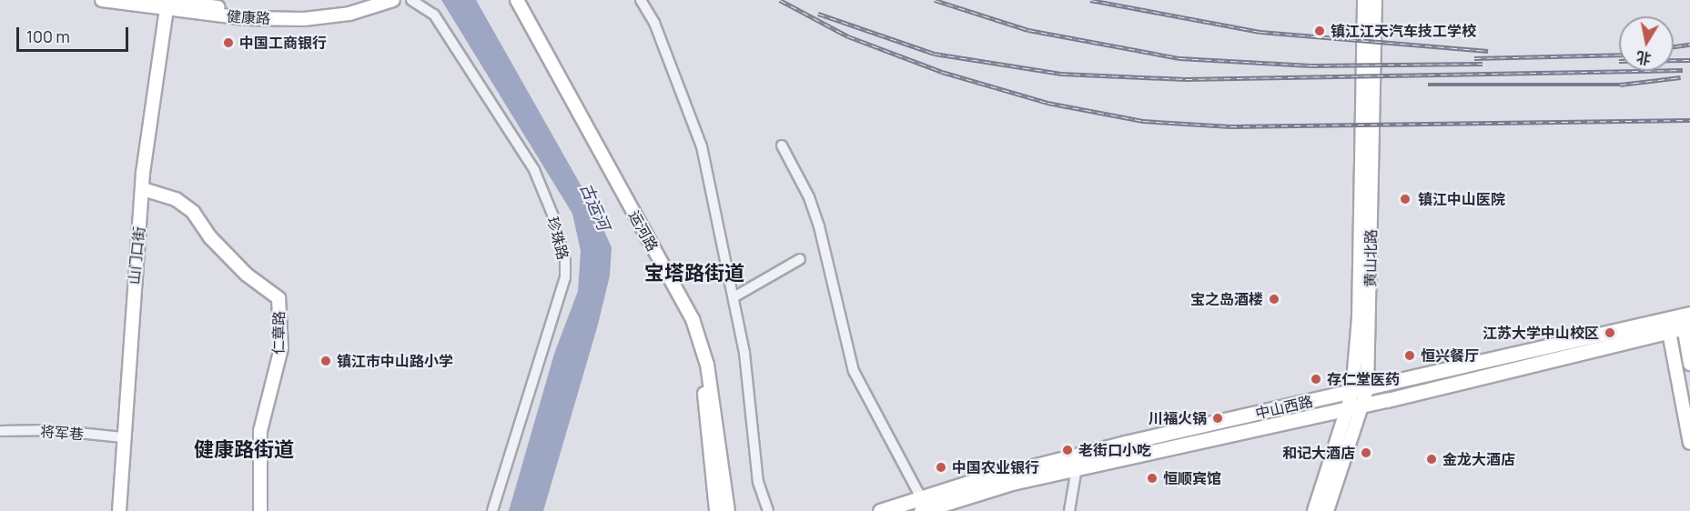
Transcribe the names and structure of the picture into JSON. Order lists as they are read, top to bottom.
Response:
{
  "streets": {
    "main road": [
      "健康路",
      "运河路",
      "山门口街",
      "黄山北路",
      "仁章路",
      "中山西路"
    ],
    "street": ["珍珠路", "将军巷"]
  },
  "crossings": [
    ["健康路", "山门口街"],
    ["山门口街", "仁章路"],
    ["山门口街", "将军巷"],
    ["黄山北路", "中山西路"]
  ],
  "districts": ["宝塔路街道", "健康路街道"],
  "water": ["古运河"],
  "places": [
    "镇江江天汽车技工学校",
    "中国工商银行",
    "镇江中山医院",
    "宝之岛酒楼",
    "江苏大学中山校区",
    "恒兴餐厅",
    "镇江市中山路小学",
    "存仁堂医药",
    "川福火锅",
    "老街口小吃",
    "和记大酒店",
    "金龙大酒店",
    "中国农业银行",
    "恒顺宾馆"
  ],
  "scale_bar": "100 m",
  "north": "bottom"
}
